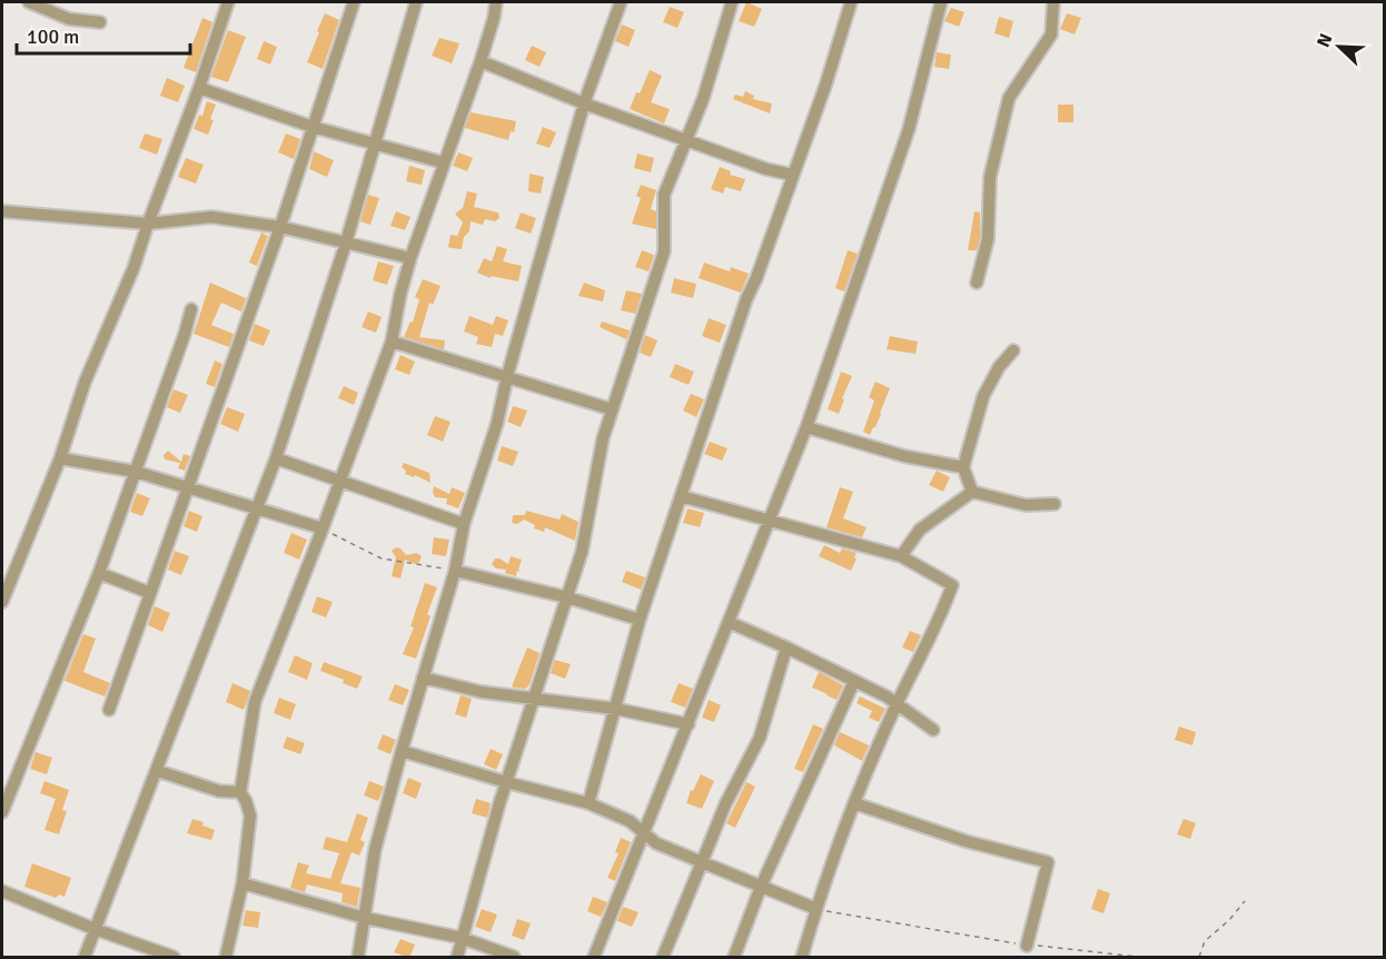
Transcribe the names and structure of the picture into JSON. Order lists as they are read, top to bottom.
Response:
{
  "scale_bar": "100 m",
  "north": "top left"
}
